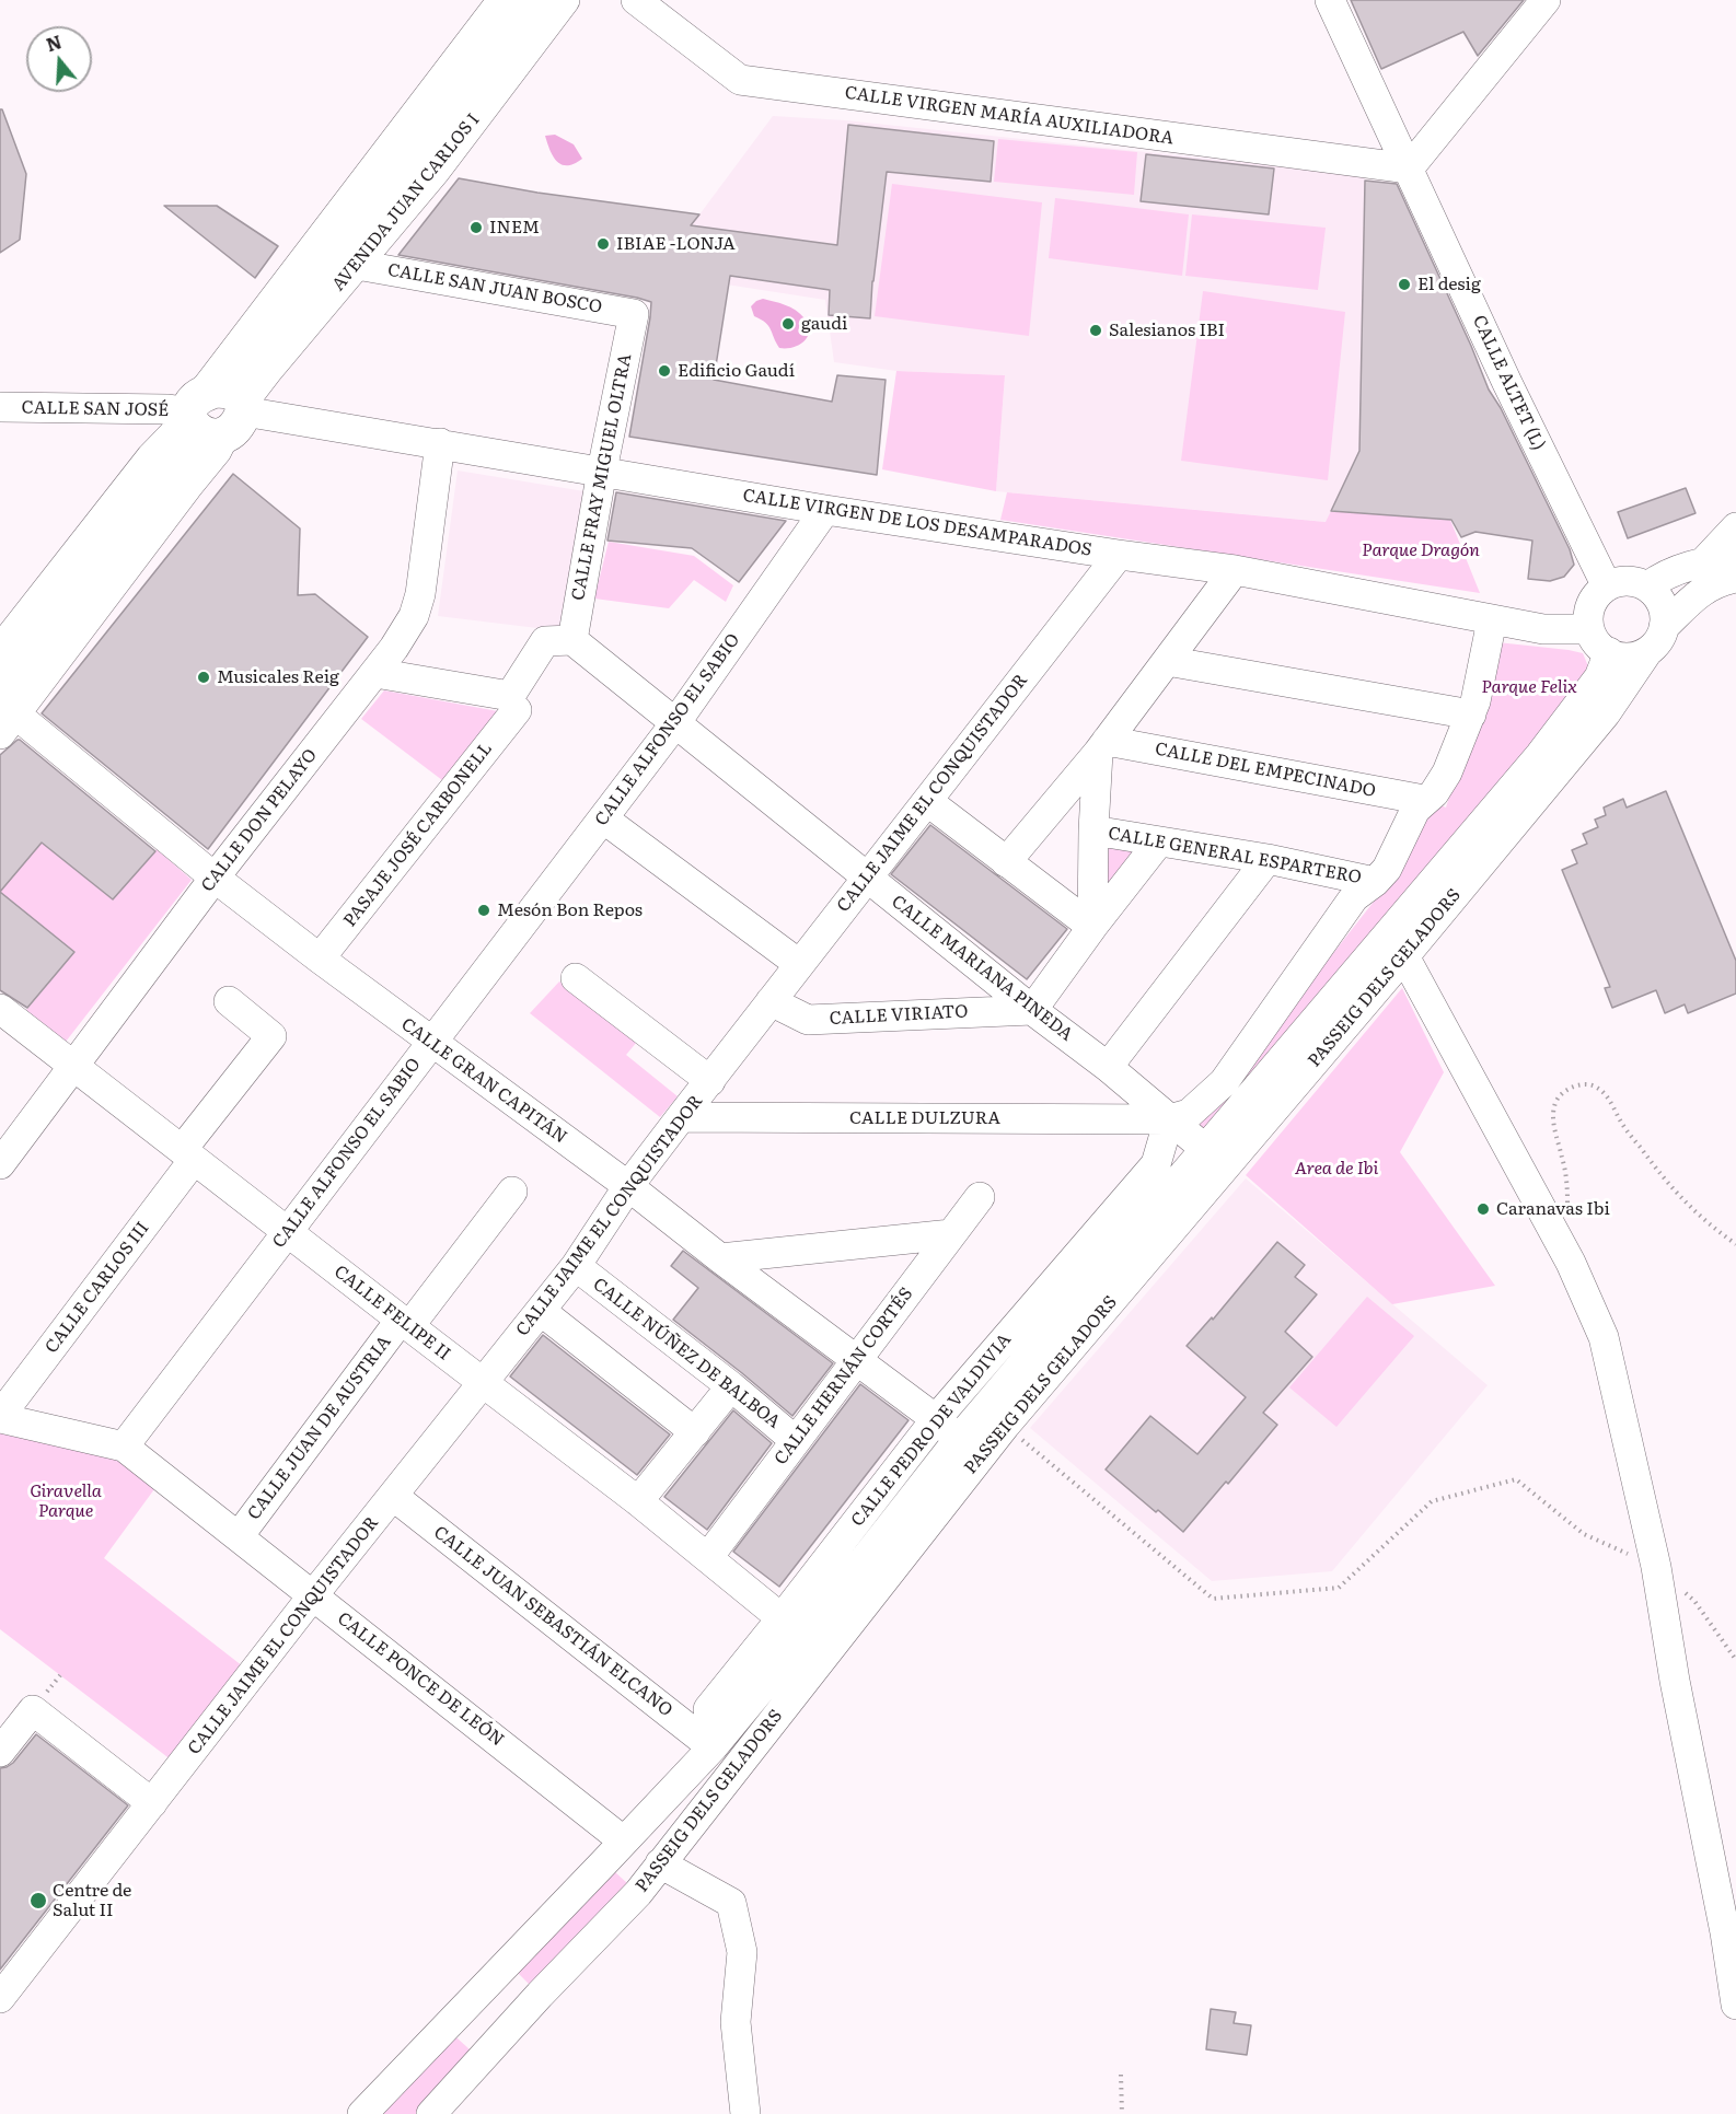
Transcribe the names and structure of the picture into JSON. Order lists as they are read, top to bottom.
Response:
{
  "streets": {
    "main road": ["AVENIDA JUAN CARLOS I"],
    "street": [
      "CALLE VIRGEN MARÍA AUXILIADORA",
      "CALLE SAN JUAN BOSCO",
      "CALLE ALTET (L)",
      "CALLE SAN JOSÉ",
      "CALLE FRAY MIGUEL OLTRA",
      "CALLE VIRGEN DE LOS DESAMPARADOS",
      "CALLE ALFONSO EL SABIO",
      "CALLE DEL EMPECINADO",
      "CALLE JAIME EL CONQUISTADOR",
      "CALLE DON PELAYO",
      "PASAJE JOSÉ CARBONELL",
      "CALLE GENERAL ESPARTERO",
      "CALLE MARIANA PINEDA",
      "PASSEIG DELS GELADORS",
      "CALLE VIRIATO",
      "CALLE GRAN CAPITÁN",
      "CALLE DULZURA",
      "CALLE CARLOS III",
      "CALLE FELIPE II",
      "CALLE NÚÑEZ DE BALBOA",
      "CALLE HERNÁN CORTÉS",
      "CALLE JUAN DE AUSTRIA",
      "CALLE PEDRO DE VALDIVIA",
      "CALLE JUAN SEBASTIÁN ELCANO",
      "CALLE PONCE DE LEÓN"
    ]
  },
  "crossings": [
    ["CALLE VIRGEN MARÍA AUXILIADORA", "CALLE ALTET (L)"],
    ["AVENIDA JUAN CARLOS I", "CALLE SAN JUAN BOSCO"],
    ["AVENIDA JUAN CARLOS I", "CALLE SAN JOSÉ"],
    ["AVENIDA JUAN CARLOS I", "CALLE VIRGEN DE LOS DESAMPARADOS"],
    ["AVENIDA JUAN CARLOS I", "CALLE GRAN CAPITÁN"],
    ["CALLE SAN JUAN BOSCO", "CALLE FRAY MIGUEL OLTRA"],
    ["CALLE ALTET (L)", "CALLE VIRGEN DE LOS DESAMPARADOS"],
    ["CALLE ALTET (L)", "PASSEIG DELS GELADORS"],
    ["CALLE SAN JOSÉ", "CALLE VIRGEN DE LOS DESAMPARADOS"],
    ["CALLE FRAY MIGUEL OLTRA", "CALLE VIRGEN DE LOS DESAMPARADOS"],
    ["CALLE FRAY MIGUEL OLTRA", "CALLE MARIANA PINEDA"],
    ["CALLE VIRGEN DE LOS DESAMPARADOS", "CALLE ALFONSO EL SABIO"],
    ["CALLE VIRGEN DE LOS DESAMPARADOS", "CALLE JAIME EL CONQUISTADOR"],
    ["CALLE VIRGEN DE LOS DESAMPARADOS", "CALLE DON PELAYO"],
    ["CALLE VIRGEN DE LOS DESAMPARADOS", "PASSEIG DELS GELADORS"],
    ["CALLE ALFONSO EL SABIO", "CALLE MARIANA PINEDA"],
    ["CALLE ALFONSO EL SABIO", "CALLE GRAN CAPITÁN"],
    ["CALLE ALFONSO EL SABIO", "CALLE FELIPE II"],
    ["CALLE ALFONSO EL SABIO", "CALLE PONCE DE LEÓN"],
    ["CALLE JAIME EL CONQUISTADOR", "CALLE MARIANA PINEDA"],
    ["CALLE JAIME EL CONQUISTADOR", "CALLE VIRIATO"],
    ["CALLE JAIME EL CONQUISTADOR", "CALLE GRAN CAPITÁN"],
    ["CALLE JAIME EL CONQUISTADOR", "CALLE DULZURA"],
    ["CALLE JAIME EL CONQUISTADOR", "CALLE FELIPE II"],
    ["CALLE JAIME EL CONQUISTADOR", "CALLE NÚÑEZ DE BALBOA"],
    ["CALLE JAIME EL CONQUISTADOR", "CALLE JUAN SEBASTIÁN ELCANO"],
    ["CALLE JAIME EL CONQUISTADOR", "CALLE PONCE DE LEÓN"],
    ["CALLE DON PELAYO", "PASAJE JOSÉ CARBONELL"],
    ["CALLE DON PELAYO", "CALLE GRAN CAPITÁN"],
    ["CALLE DON PELAYO", "CALLE FELIPE II"],
    ["PASAJE JOSÉ CARBONELL", "CALLE GRAN CAPITÁN"],
    ["CALLE MARIANA PINEDA", "CALLE VIRIATO"],
    ["CALLE MARIANA PINEDA", "CALLE DULZURA"],
    ["CALLE MARIANA PINEDA", "CALLE PEDRO DE VALDIVIA"],
    ["CALLE GRAN CAPITÁN", "CALLE HERNÁN CORTÉS"],
    ["CALLE GRAN CAPITÁN", "CALLE PEDRO DE VALDIVIA"],
    ["CALLE DULZURA", "CALLE PEDRO DE VALDIVIA"],
    ["CALLE CARLOS III", "CALLE FELIPE II"],
    ["CALLE FELIPE II", "CALLE HERNÁN CORTÉS"],
    ["CALLE FELIPE II", "CALLE JUAN DE AUSTRIA"],
    ["CALLE FELIPE II", "CALLE PEDRO DE VALDIVIA"],
    ["CALLE NÚÑEZ DE BALBOA", "CALLE HERNÁN CORTÉS"],
    ["CALLE JUAN DE AUSTRIA", "CALLE PONCE DE LEÓN"],
    ["CALLE PEDRO DE VALDIVIA", "CALLE JUAN SEBASTIÁN ELCANO"]
  ],
  "parks": [
    "Parque Dragón",
    "Parque Felix",
    "Area de Ibi",
    "Giravella Parque"
  ],
  "places": [
    "INEM",
    "IBIAE -LONJA",
    "El desig",
    "gaudi",
    "Salesianos IBI",
    "Edificio Gaudí",
    "Musicales Reig",
    "Mesón Bon Repos",
    "Caranavas Ibi",
    "Centre de Salut II"
  ],
  "north": "top"
}
